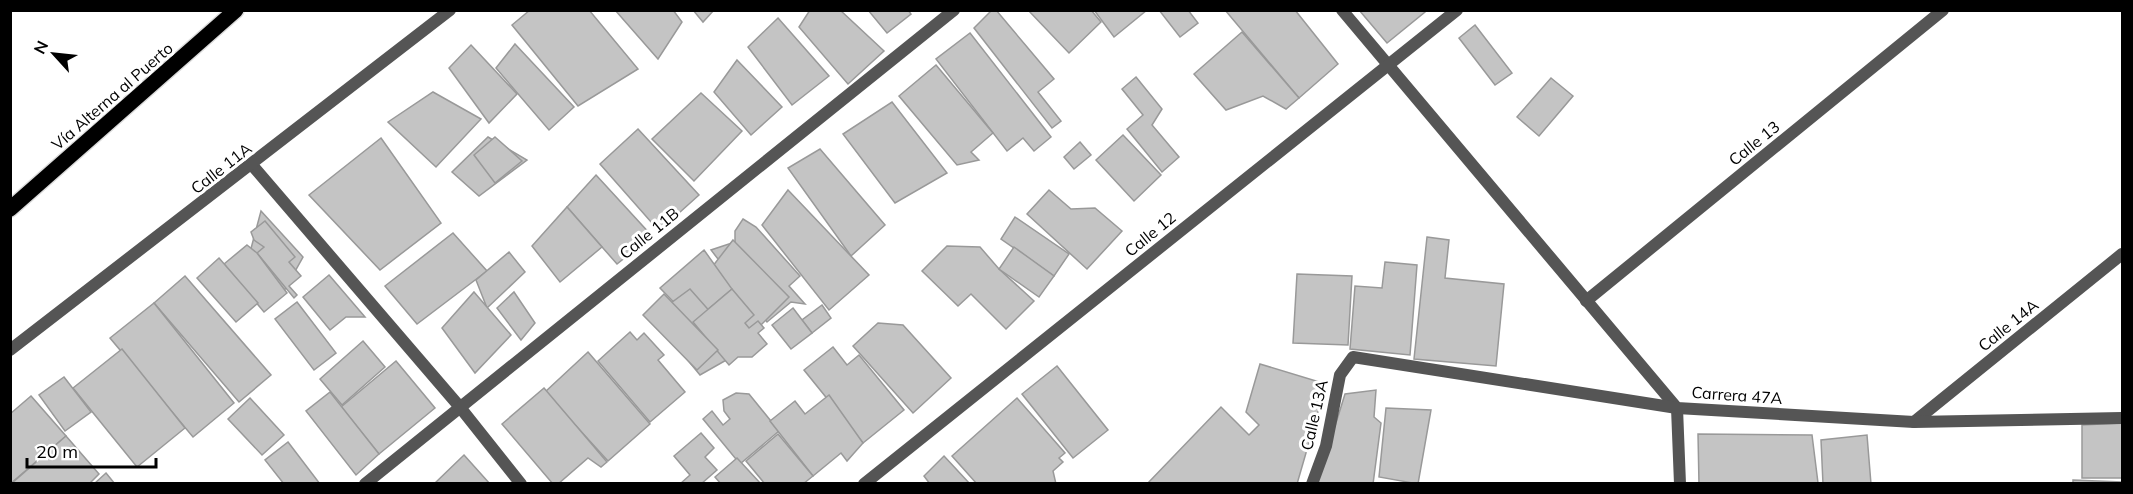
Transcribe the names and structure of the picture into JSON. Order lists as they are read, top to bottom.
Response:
{
  "streets": {
    "main road": ["Vía Alterna al Puerto"],
    "street": [
      "Calle 13",
      "Calle 11A",
      "Calle 11B",
      "Calle 12",
      "Calle 14A",
      "Carrera 47A",
      "Calle 13A"
    ]
  },
  "crossings": [
    ["Calle 14A", "Carrera 47A"],
    ["Carrera 47A", "Calle 13A"]
  ],
  "scale_bar": "20 m",
  "north": "top left"
}
